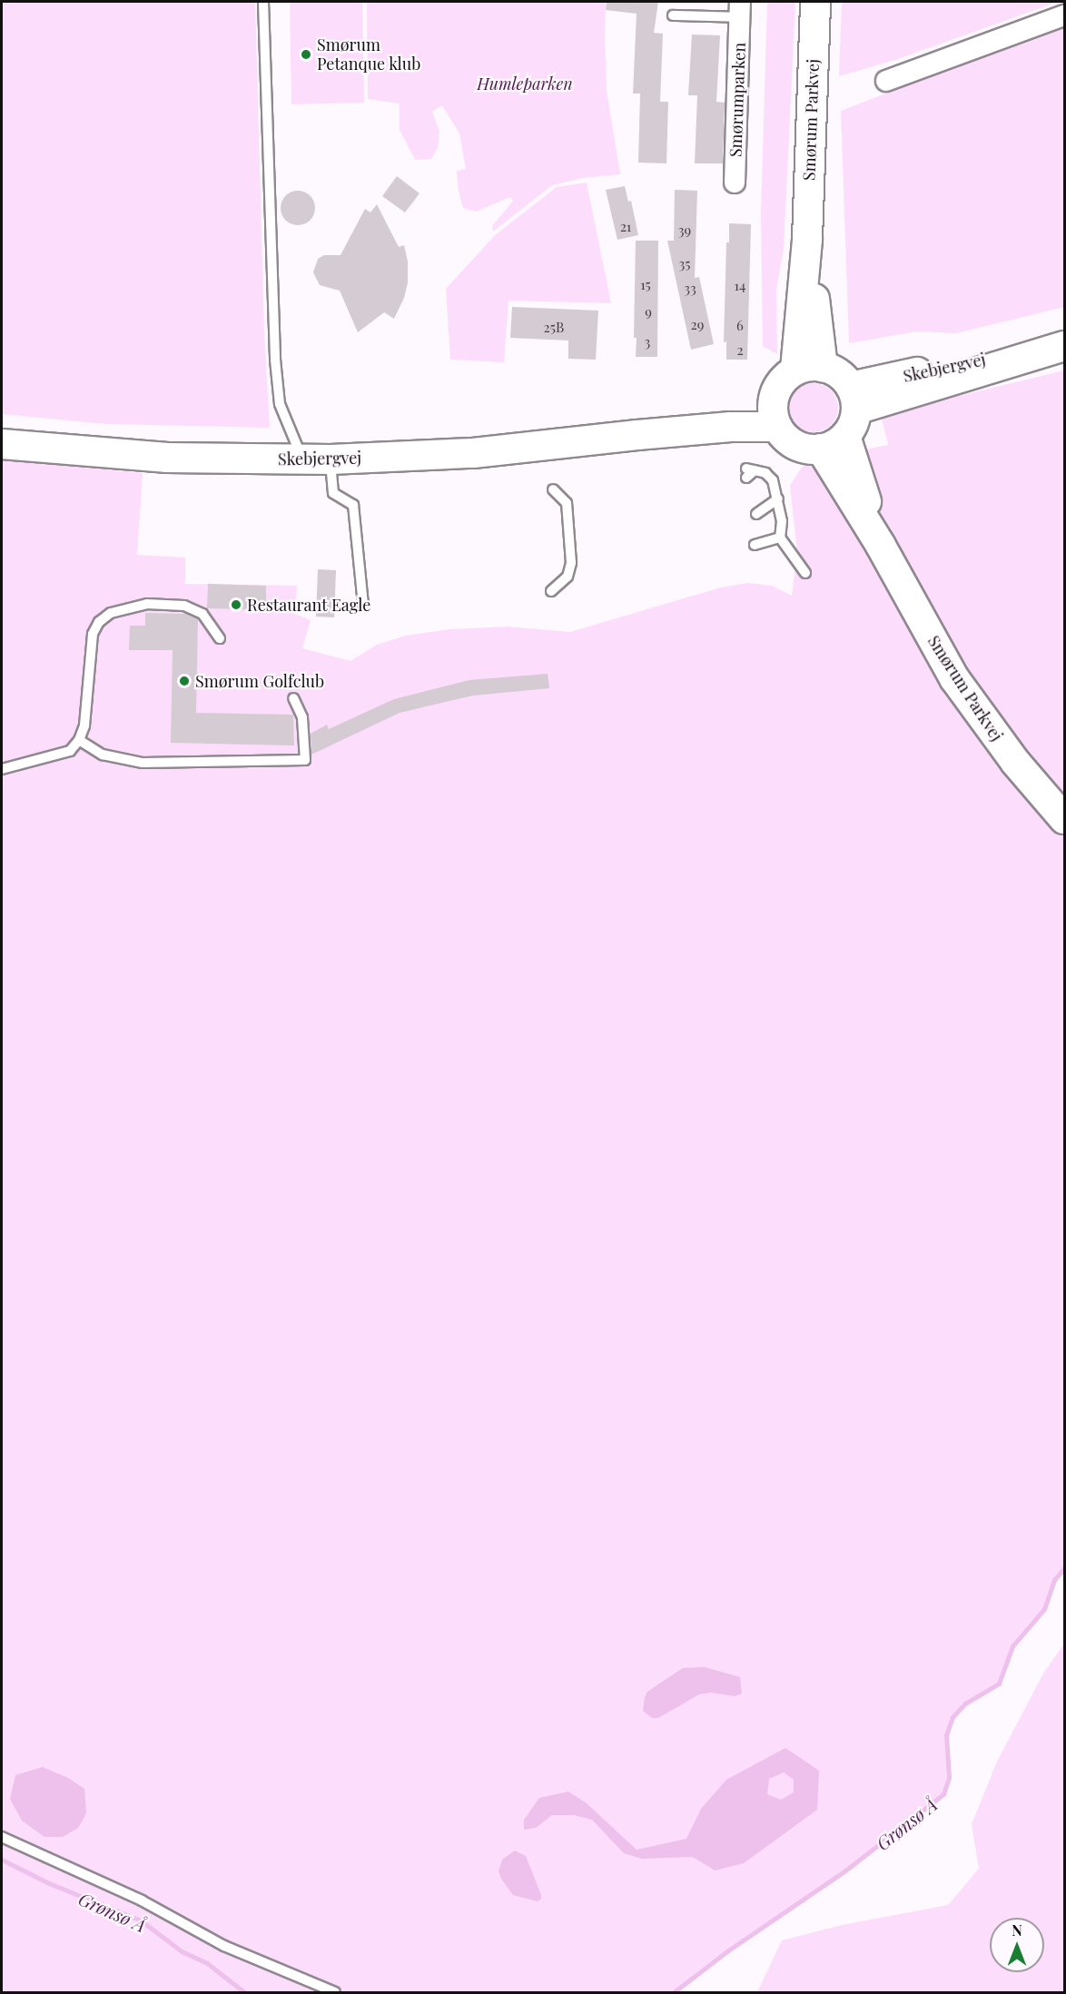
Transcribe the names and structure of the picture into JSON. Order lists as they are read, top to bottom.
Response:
{
  "streets": {
    "street": ["Smørumparken", "Smørum Parkvej", "Skebjergvej"]
  },
  "crossings": [
    ["Smørum Parkvej", "Skebjergvej"]
  ],
  "water": ["Grønsø Å"],
  "parks": ["Humleparken"],
  "places": ["Smørum Petanque klub", "Restaurant Eagle", "Smørum Golfclub"],
  "house_numbers": [
    "21",
    "39",
    "35",
    "15",
    "14",
    "33",
    "9",
    "29",
    "6",
    "25B",
    "3",
    "2"
  ],
  "north": "top"
}
